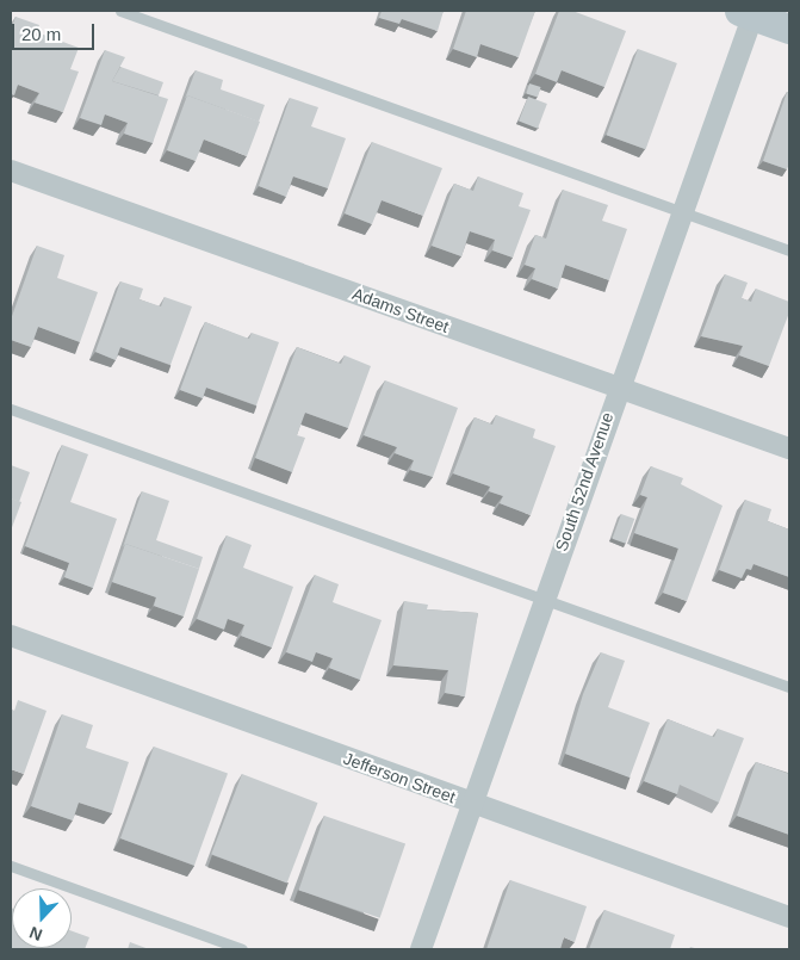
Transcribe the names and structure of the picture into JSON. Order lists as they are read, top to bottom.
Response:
{
  "streets": {
    "street": ["Adams Street", "South 52nd Avenue", "Jefferson Street"]
  },
  "crossings": [
    ["Adams Street", "South 52nd Avenue"],
    ["South 52nd Avenue", "Jefferson Street"]
  ],
  "scale_bar": "20 m",
  "north": "bottom"
}
